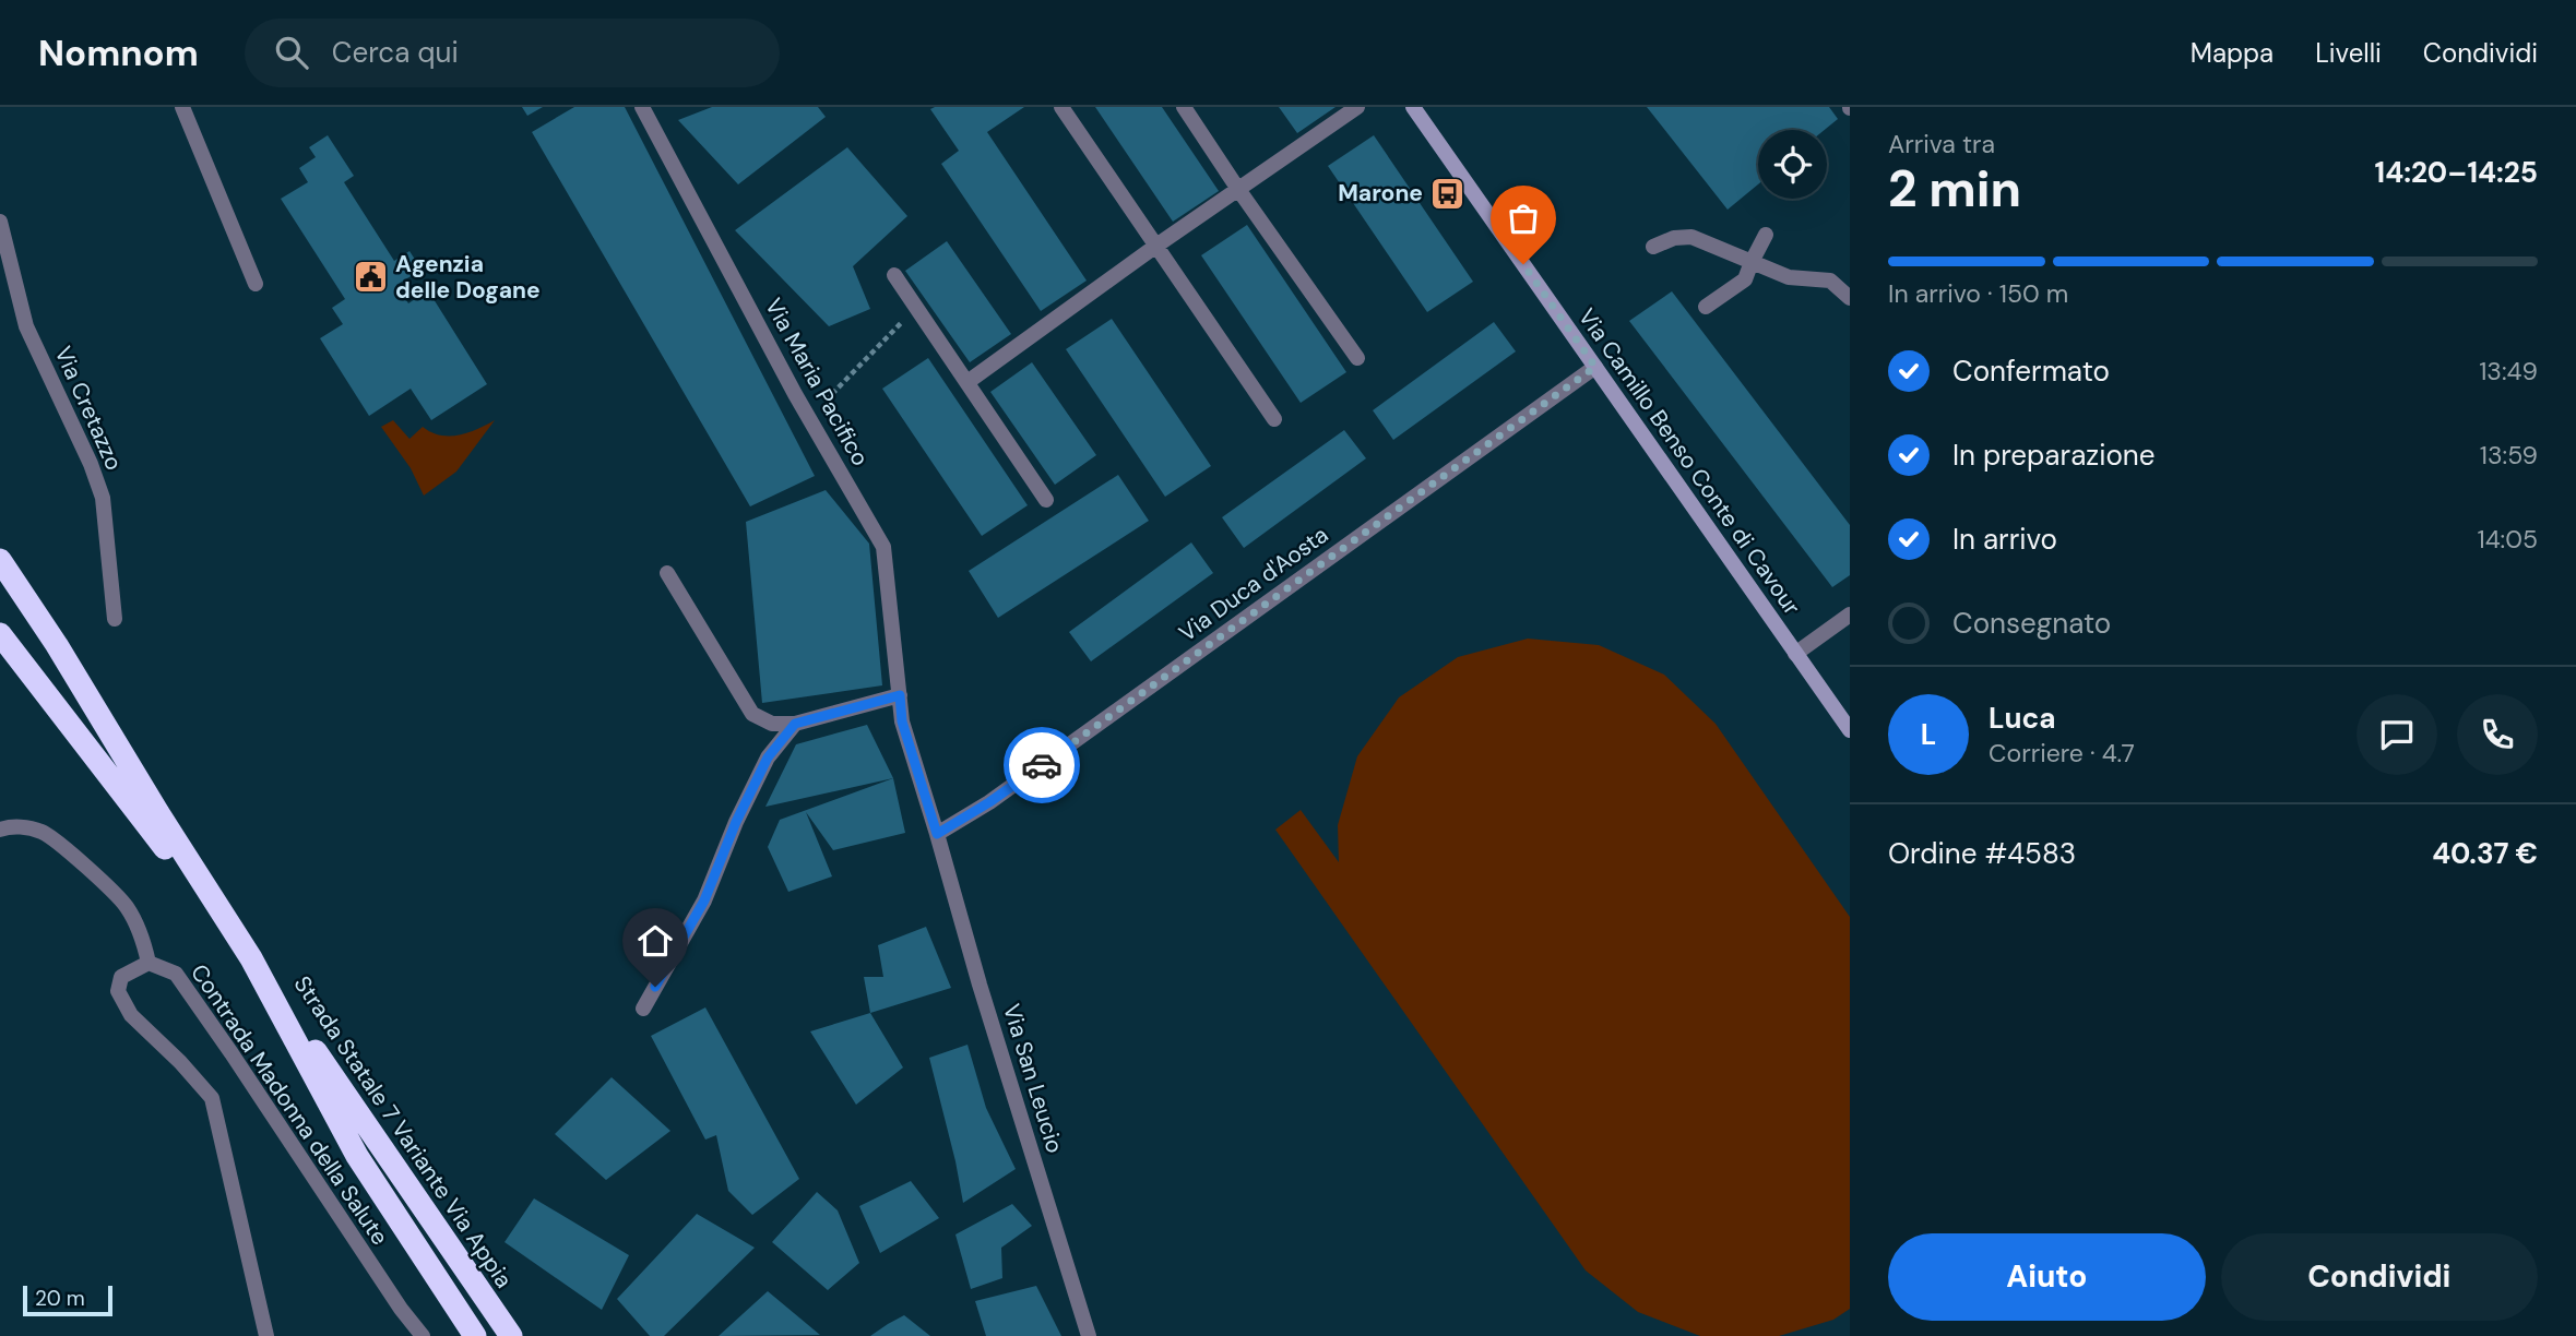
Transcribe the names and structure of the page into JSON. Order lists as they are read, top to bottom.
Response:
{
  "streets": {
    "highway": ["Strada Statale 7 Variante Via Appia"],
    "main road": ["Via Camillo Benso Conte di Cavour"],
    "street": [
      "Via Maria Pacifico",
      "Via Cretazzo",
      "Via Duca d'Aosta",
      "Via San Leucio",
      "Contrada Madonna della Salute"
    ]
  },
  "crossings": [
    ["Via Maria Pacifico", "Via Duca d'Aosta"],
    ["Via Maria Pacifico", "Via San Leucio"],
    ["Via Camillo Benso Conte di Cavour", "Via Duca d'Aosta"],
    ["Via Duca d'Aosta", "Via San Leucio"]
  ],
  "places": {
    "bus stop": ["Marone"],
    "public building": ["Agenzia delle Dogane"]
  },
  "scale_bar": "20 m",
  "page": {
    "header": "Nomnom",
    "search": "Cerca qui",
    "nav": ["Mappa", "Livelli", "Condividi"],
    "heading": ["2 min", "Arriva tra", "14:20–14:25"],
    "panel": [
      "Luca",
      "Corriere · 4.7",
      "Ordine #4583",
      "40.37 €"
    ],
    "bar": "In arrivo · 150 m",
    "list": [
      ["Confermato", "13:49"],
      ["In preparazione", "13:59"],
      ["In arrivo", "14:05"],
      "Consegnato"
    ],
    "round": "L",
    "buttons": ["Aiuto", "Condividi"],
    "scale": "20 m"
  }
}
